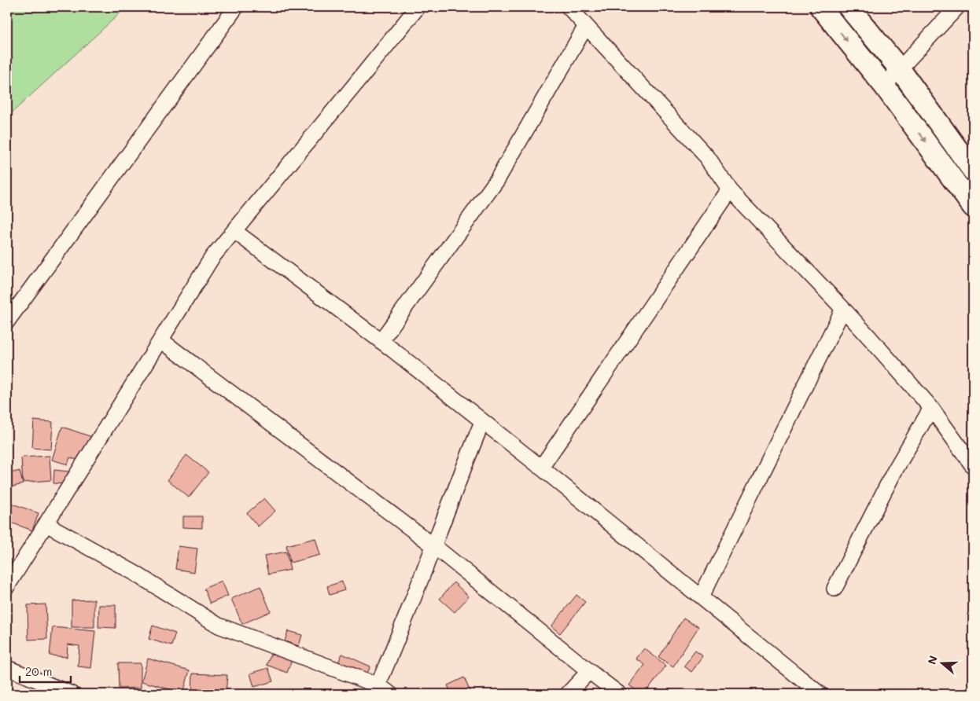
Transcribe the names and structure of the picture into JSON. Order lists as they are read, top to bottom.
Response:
{
  "scale_bar": "20 m",
  "north": "left"
}
